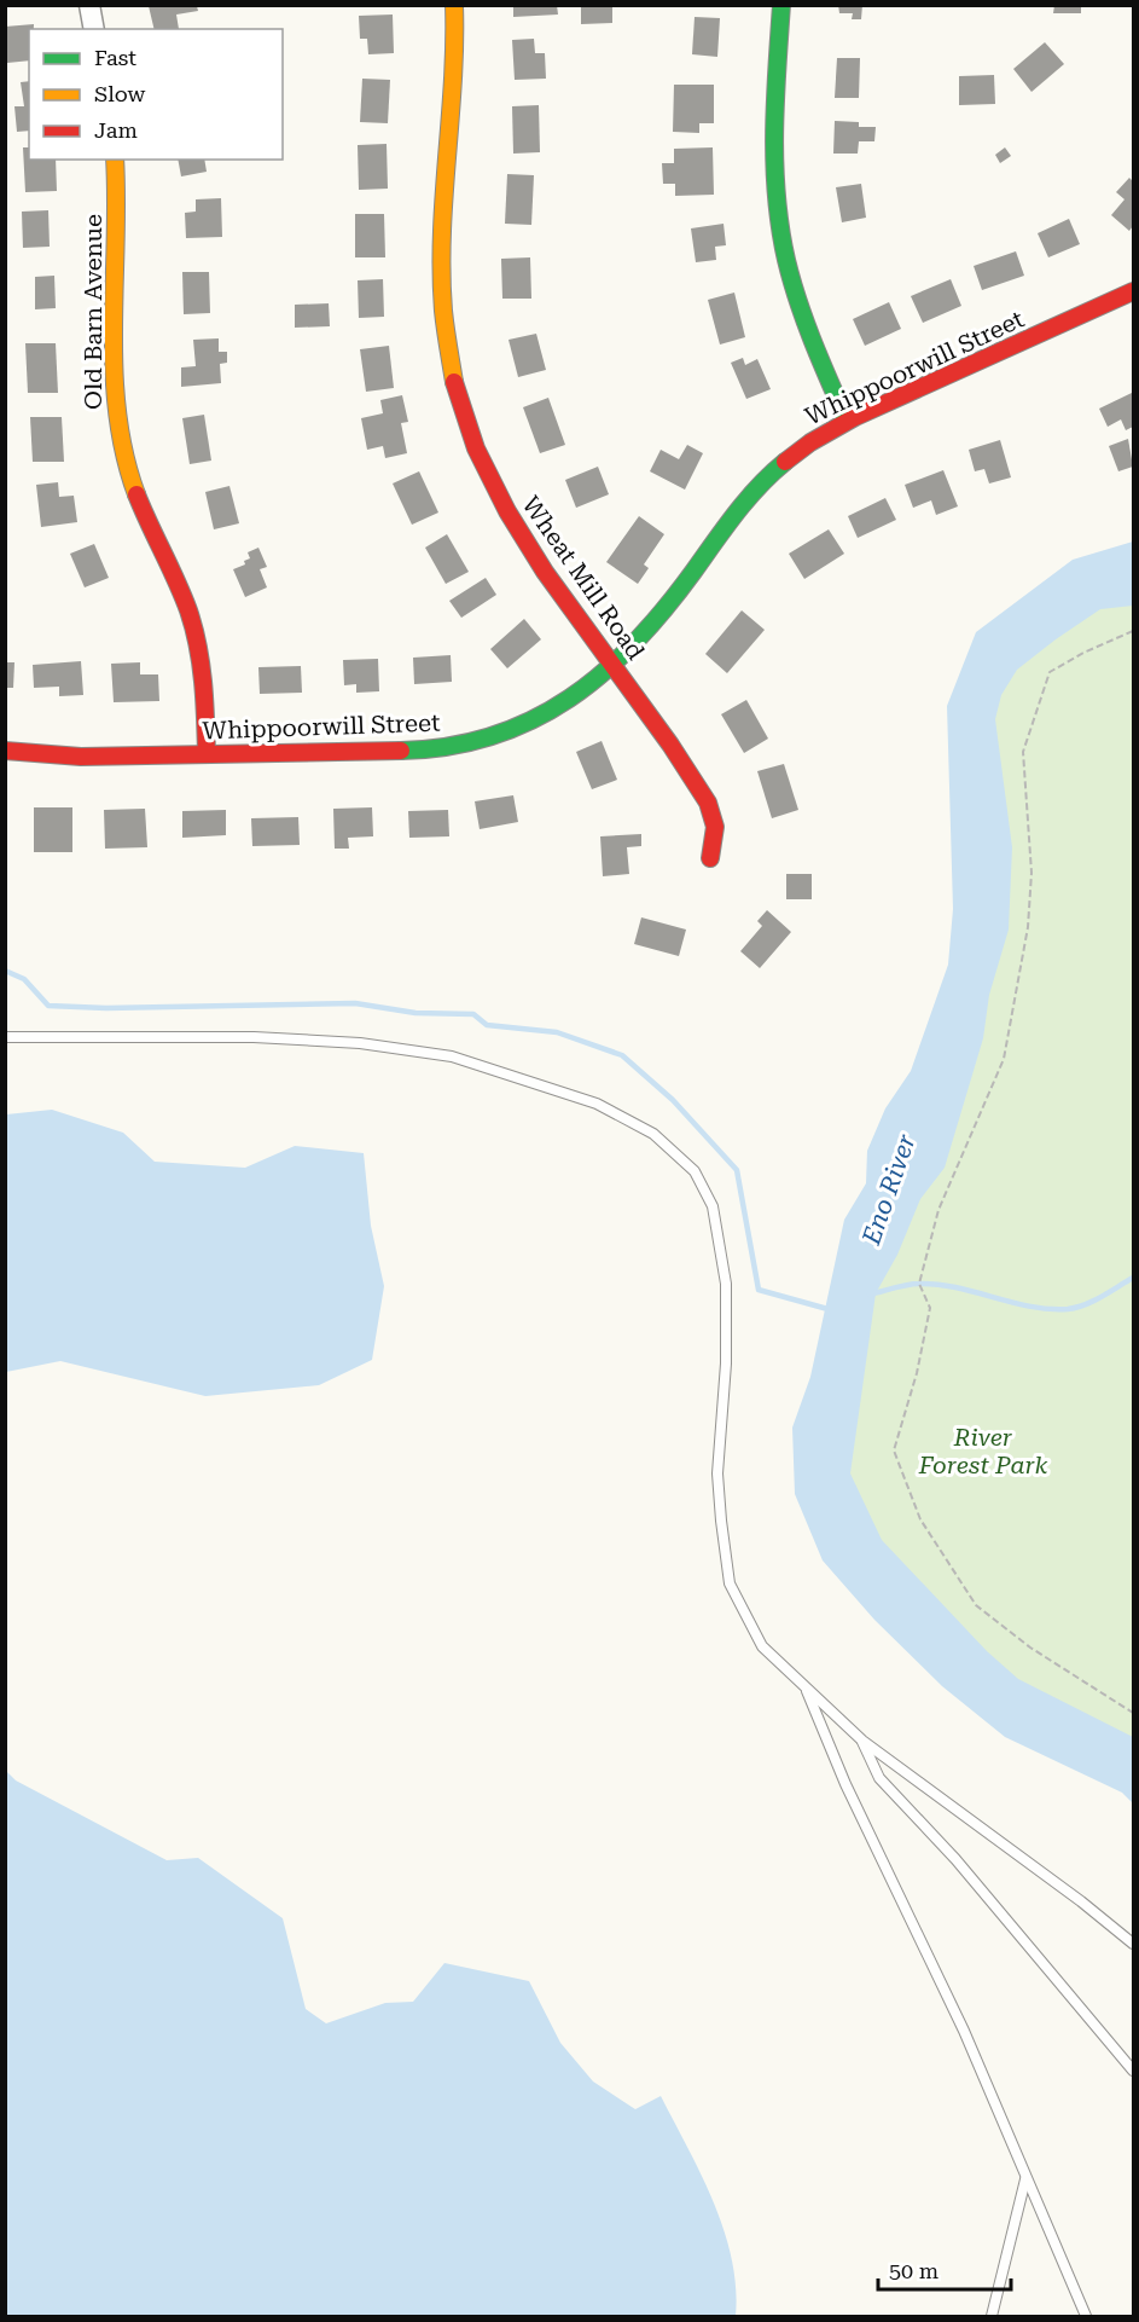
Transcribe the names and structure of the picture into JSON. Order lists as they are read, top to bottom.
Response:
{
  "streets": {
    "street": ["Old Barn Avenue", "Whippoorwill Street", "Wheat Mill Road"]
  },
  "crossings": [
    ["Old Barn Avenue", "Whippoorwill Street"],
    ["Whippoorwill Street", "Wheat Mill Road"]
  ],
  "water": ["Eno River"],
  "parks": ["River Forest Park"],
  "legend": ["Fast", "Slow", "Jam"],
  "scale_bar": "50 m"
}
